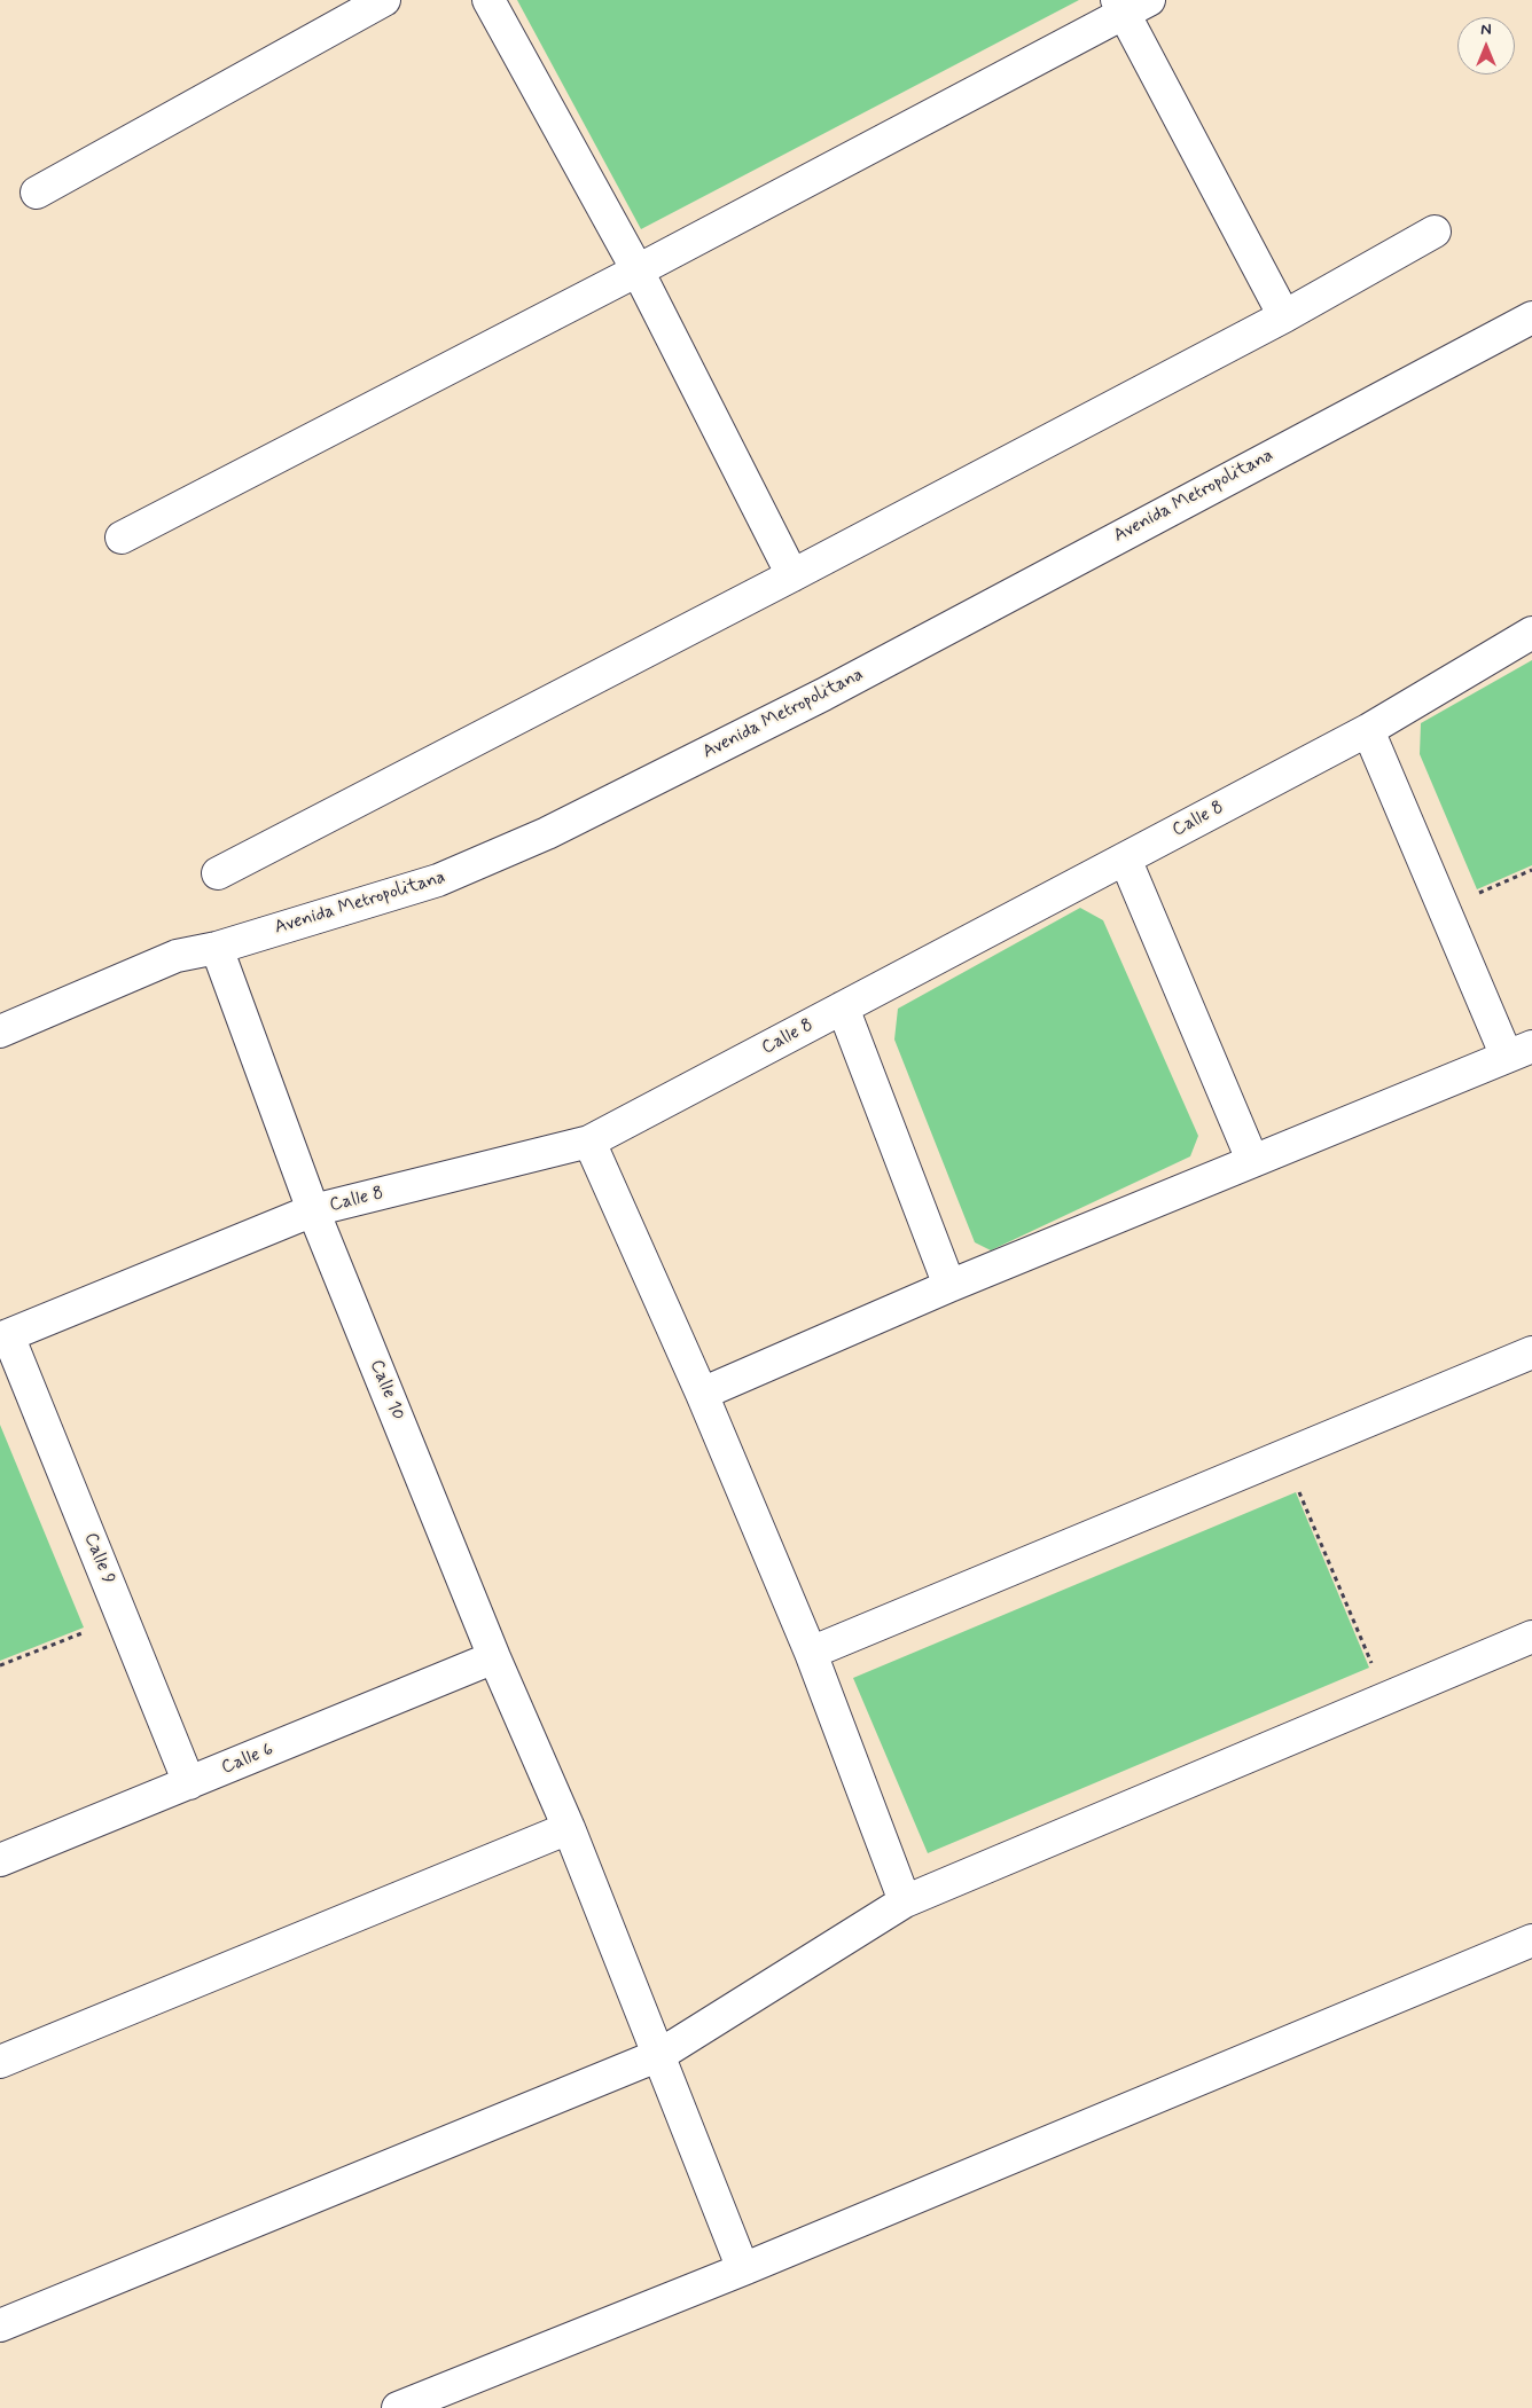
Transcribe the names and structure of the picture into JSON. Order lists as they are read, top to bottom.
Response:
{
  "streets": {
    "street": [
      "Avenida Metropolitana",
      "Calle 8",
      "Calle 10",
      "Calle 9",
      "Calle 6"
    ]
  },
  "crossings": [
    ["Avenida Metropolitana", "Calle 10"],
    ["Calle 8", "Calle 10"],
    ["Calle 8", "Calle 9"],
    ["Calle 10", "Calle 6"],
    ["Calle 9", "Calle 6"]
  ],
  "north": "top"
}
